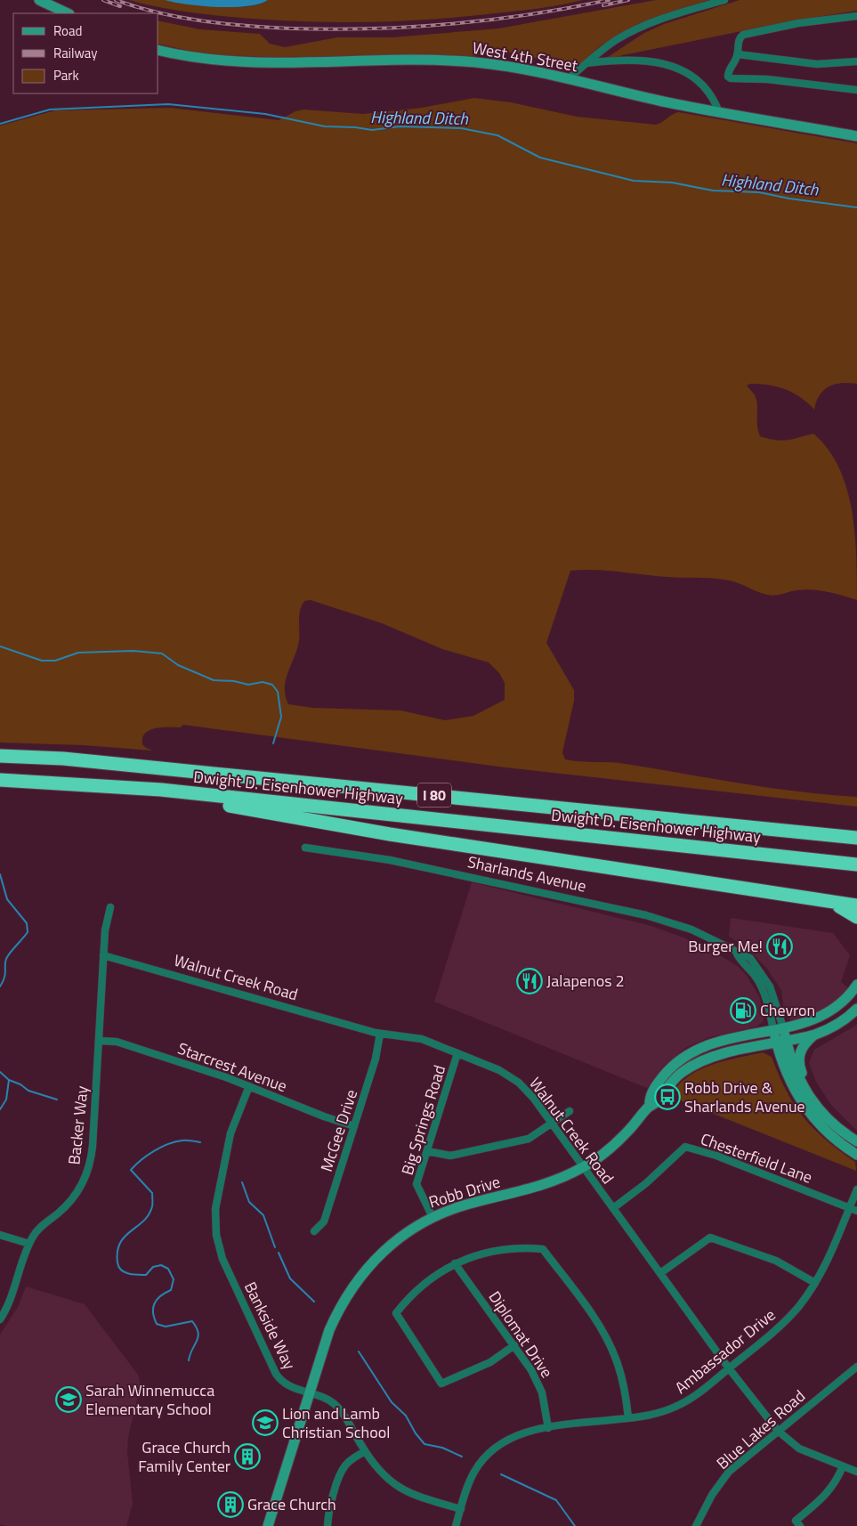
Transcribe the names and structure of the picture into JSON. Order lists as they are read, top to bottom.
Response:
{
  "streets": {
    "highway": ["Dwight D. Eisenhower Highway", "I 80"],
    "main road": ["West 4th Street", "Sharlands Avenue", "Robb Drive"],
    "street": [
      "Walnut Creek Road",
      "Starcrest Avenue",
      "Big Springs Road",
      "Backer Way",
      "McGee Drive",
      "Chesterfield Lane",
      "Bankside Way",
      "Diplomat Drive",
      "Ambassador Drive",
      "Blue Lakes Road"
    ]
  },
  "crossings": [
    ["Sharlands Avenue", "Robb Drive"],
    ["Walnut Creek Road", "Big Springs Road"],
    ["Walnut Creek Road", "Backer Way"],
    ["Walnut Creek Road", "McGee Drive"],
    ["Walnut Creek Road", "Chesterfield Lane"],
    ["Walnut Creek Road", "Robb Drive"],
    ["Walnut Creek Road", "Ambassador Drive"],
    ["Walnut Creek Road", "Blue Lakes Road"],
    ["Starcrest Avenue", "Backer Way"],
    ["Starcrest Avenue", "McGee Drive"],
    ["Starcrest Avenue", "Bankside Way"],
    ["Big Springs Road", "Robb Drive"],
    ["Chesterfield Lane", "Ambassador Drive"],
    ["Robb Drive", "Bankside Way"],
    ["Bankside Way", "Ambassador Drive"],
    ["Diplomat Drive", "Ambassador Drive"]
  ],
  "water": ["Highland Ditch"],
  "places": {
    "restaurant": ["Burger Me!", "Jalapenos 2"],
    "fuel station": ["Chevron"],
    "bus stop": ["Robb Drive & Sharlands Avenue"],
    "school or university": ["Sarah Winnemucca Elementary School", "Lion and Lamb Christian School"],
    "building": ["Grace Church Family Center", "Grace Church"]
  },
  "legend": ["Road", "Railway", "Park"]
}
